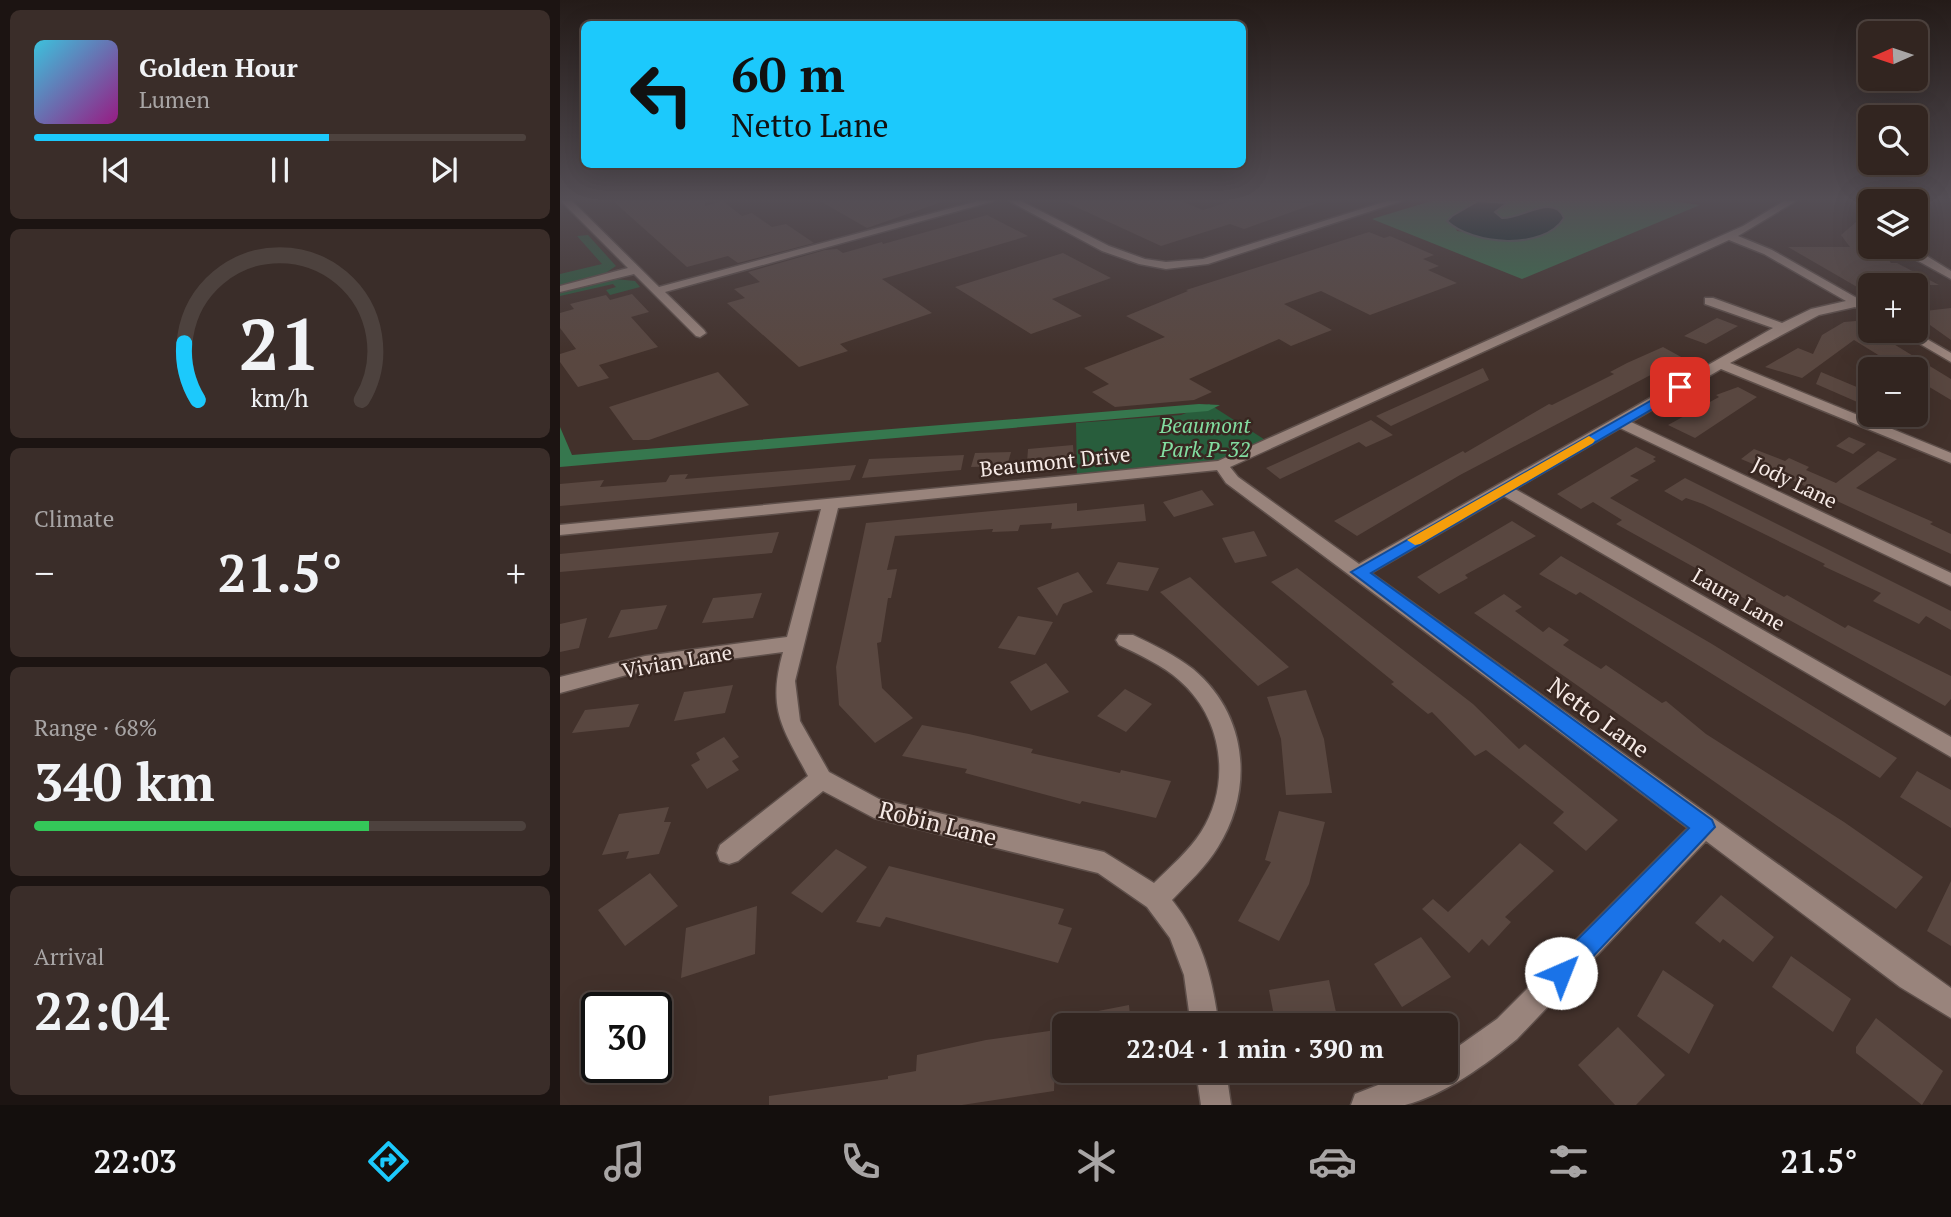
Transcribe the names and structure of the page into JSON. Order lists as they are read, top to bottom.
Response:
{
  "streets": {
    "street": [
      "Beaumont Drive",
      "Jody Lane",
      "Laura Lane",
      "Vivian Lane",
      "Netto Lane",
      "Robin Lane"
    ]
  },
  "crossings": [
    ["Beaumont Drive", "Netto Lane"]
  ],
  "parks": ["Beaumont Park P-32"],
  "north": "left",
  "page": {
    "map_buttons": ["+", "−"],
    "turn": ["60 m", "Netto Lane"],
    "song": ["Golden Hour", "Lumen"],
    "tile": [
      "Climate",
      ["Range · 68%", "340 km"],
      ["Arrival", "22:04"]
    ],
    "heat": ["−", "21.5°", "+"],
    "limit": "30",
    "trip": "22:04 · 1 min · 390 m",
    "tabs": ["22:03", "21.5°"],
    "gauge": ["21", "km/h"]
  }
}
